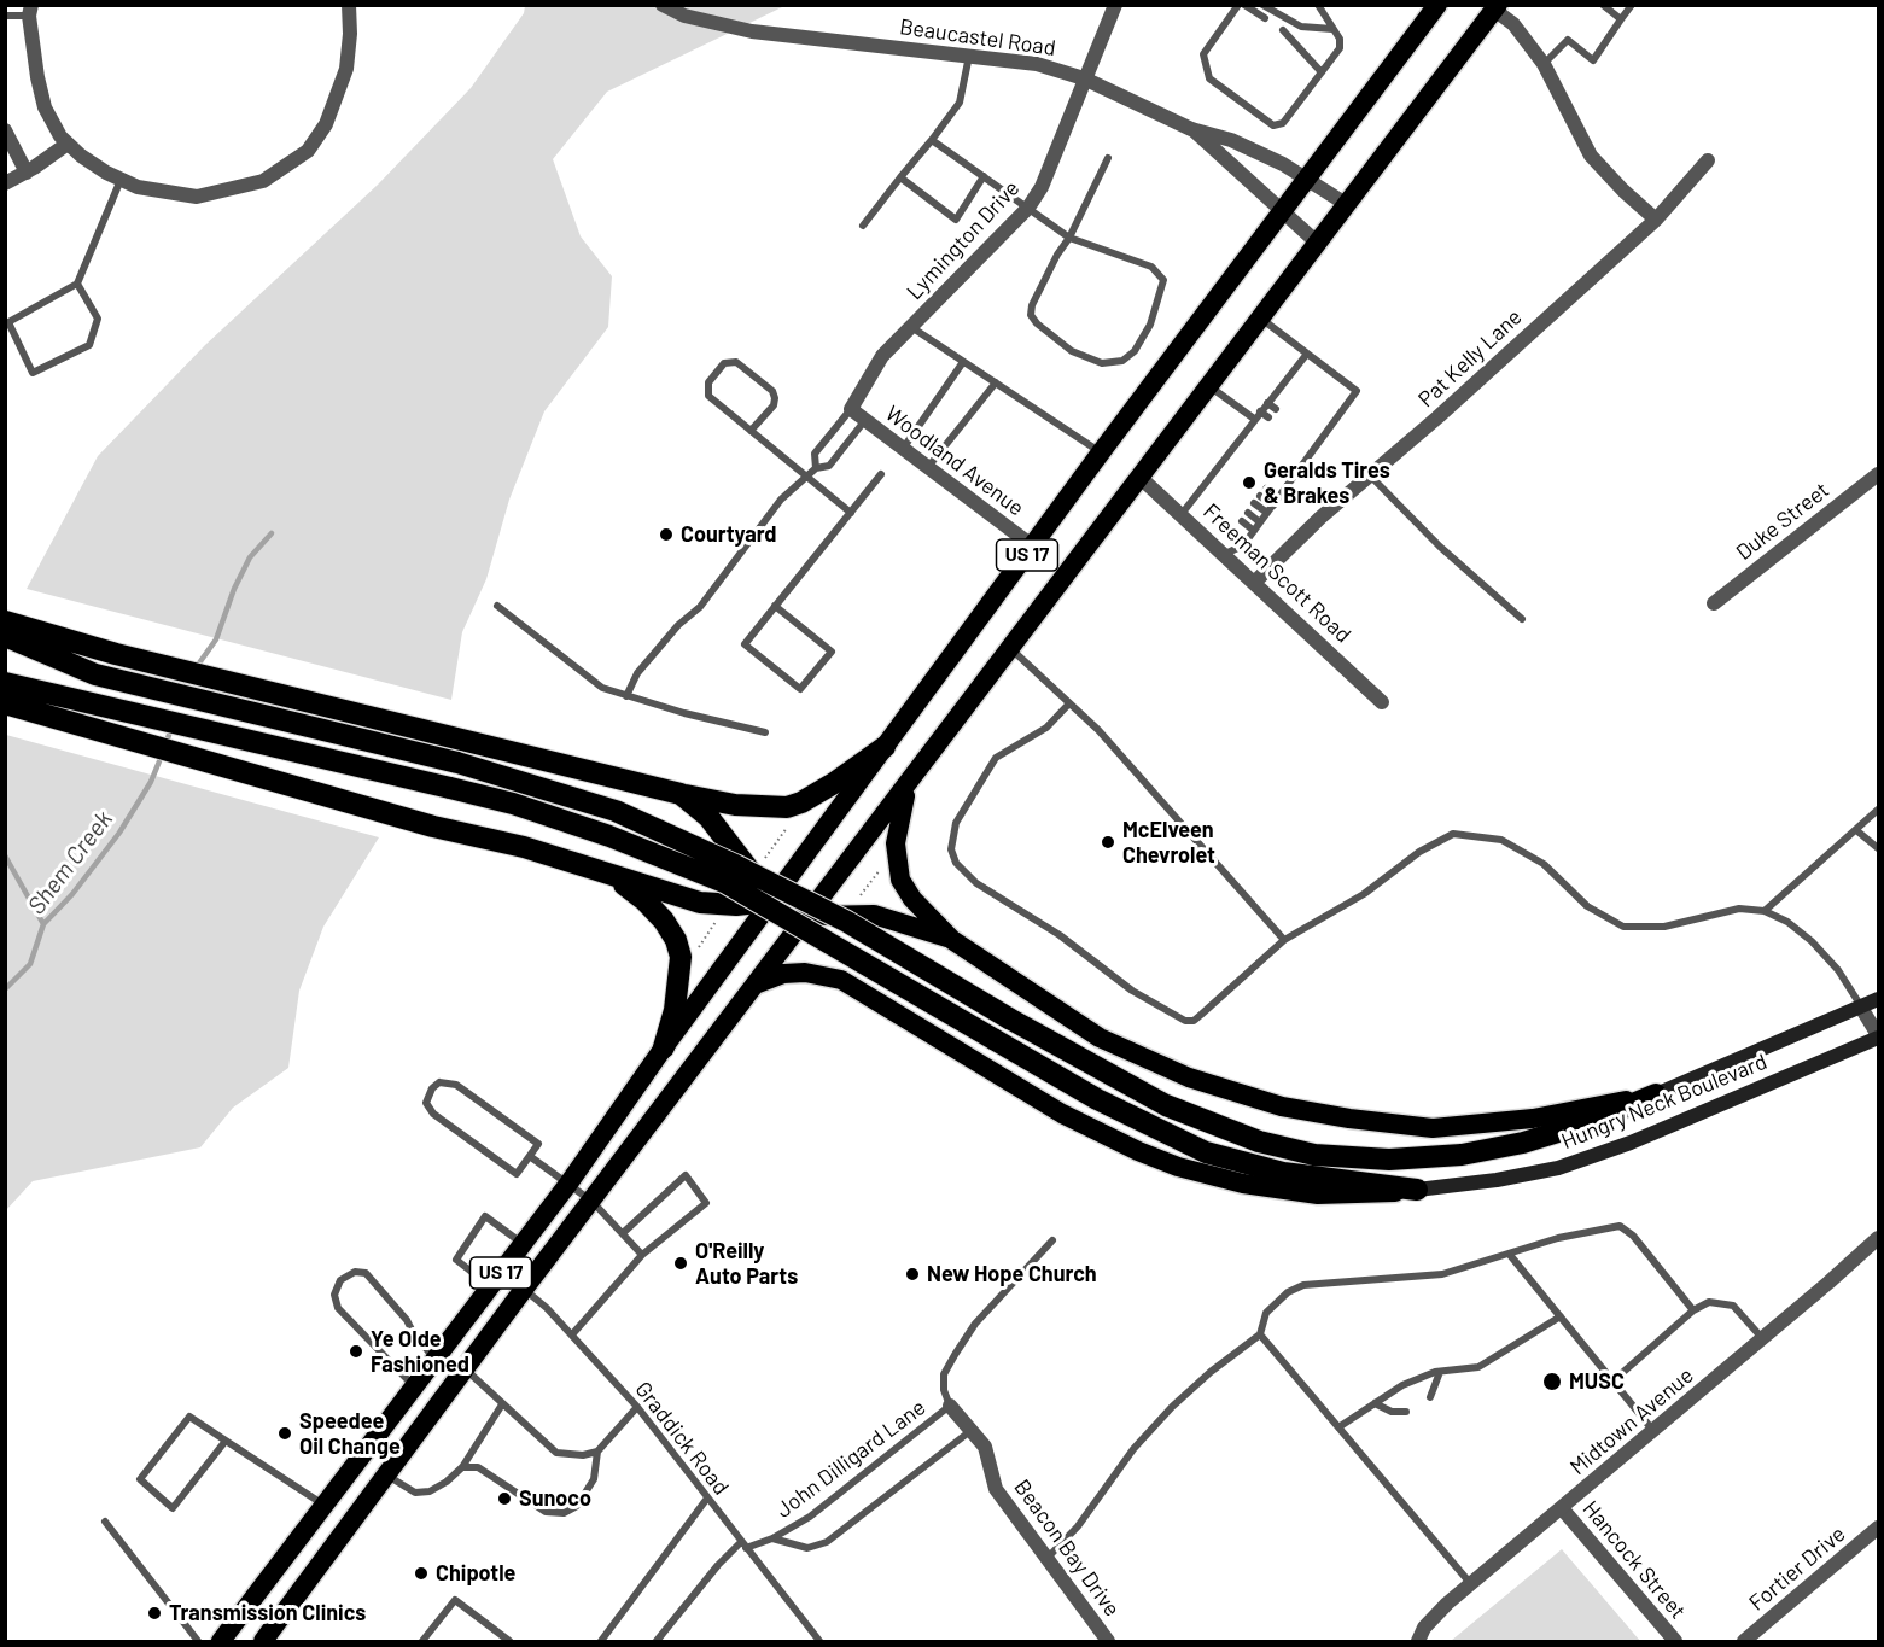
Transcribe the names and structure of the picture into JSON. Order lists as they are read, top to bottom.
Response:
{
  "streets": {
    "highway": ["US 17"],
    "main road": ["Hungry Neck Boulevard"],
    "street": [
      "Beaucastel Road",
      "Lymington Drive",
      "Pat Kelly Lane",
      "Woodland Avenue",
      "Duke Street",
      "Freeman Scott Road",
      "Midtown Avenue",
      "Beacon Bay Drive",
      "Hancock Street",
      "Fortier Drive"
    ],
    "lane": ["Graddick Road", "John Dilligard Lane"]
  },
  "crossings": [
    ["Beaucastel Road", "Lymington Drive"],
    ["Beaucastel Road", "US 17"],
    ["Lymington Drive", "Woodland Avenue"],
    ["Pat Kelly Lane", "Freeman Scott Road"],
    ["Woodland Avenue", "US 17"],
    ["US 17", "Freeman Scott Road"],
    ["US 17", "Graddick Road"],
    ["Midtown Avenue", "Hancock Street"],
    ["Graddick Road", "John Dilligard Lane"],
    ["John Dilligard Lane", "Beacon Bay Drive"]
  ],
  "water": ["Shem Creek"],
  "places": [
    "Geralds Tires & Brakes",
    "Courtyard",
    "McElveen Chevrolet",
    "O'Reilly Auto Parts",
    "New Hope Church",
    "Ye Olde Fashioned",
    "MUSC",
    "Speedee Oil Change",
    "Sunoco",
    "Chipotle",
    "Transmission Clinics"
  ]
}
